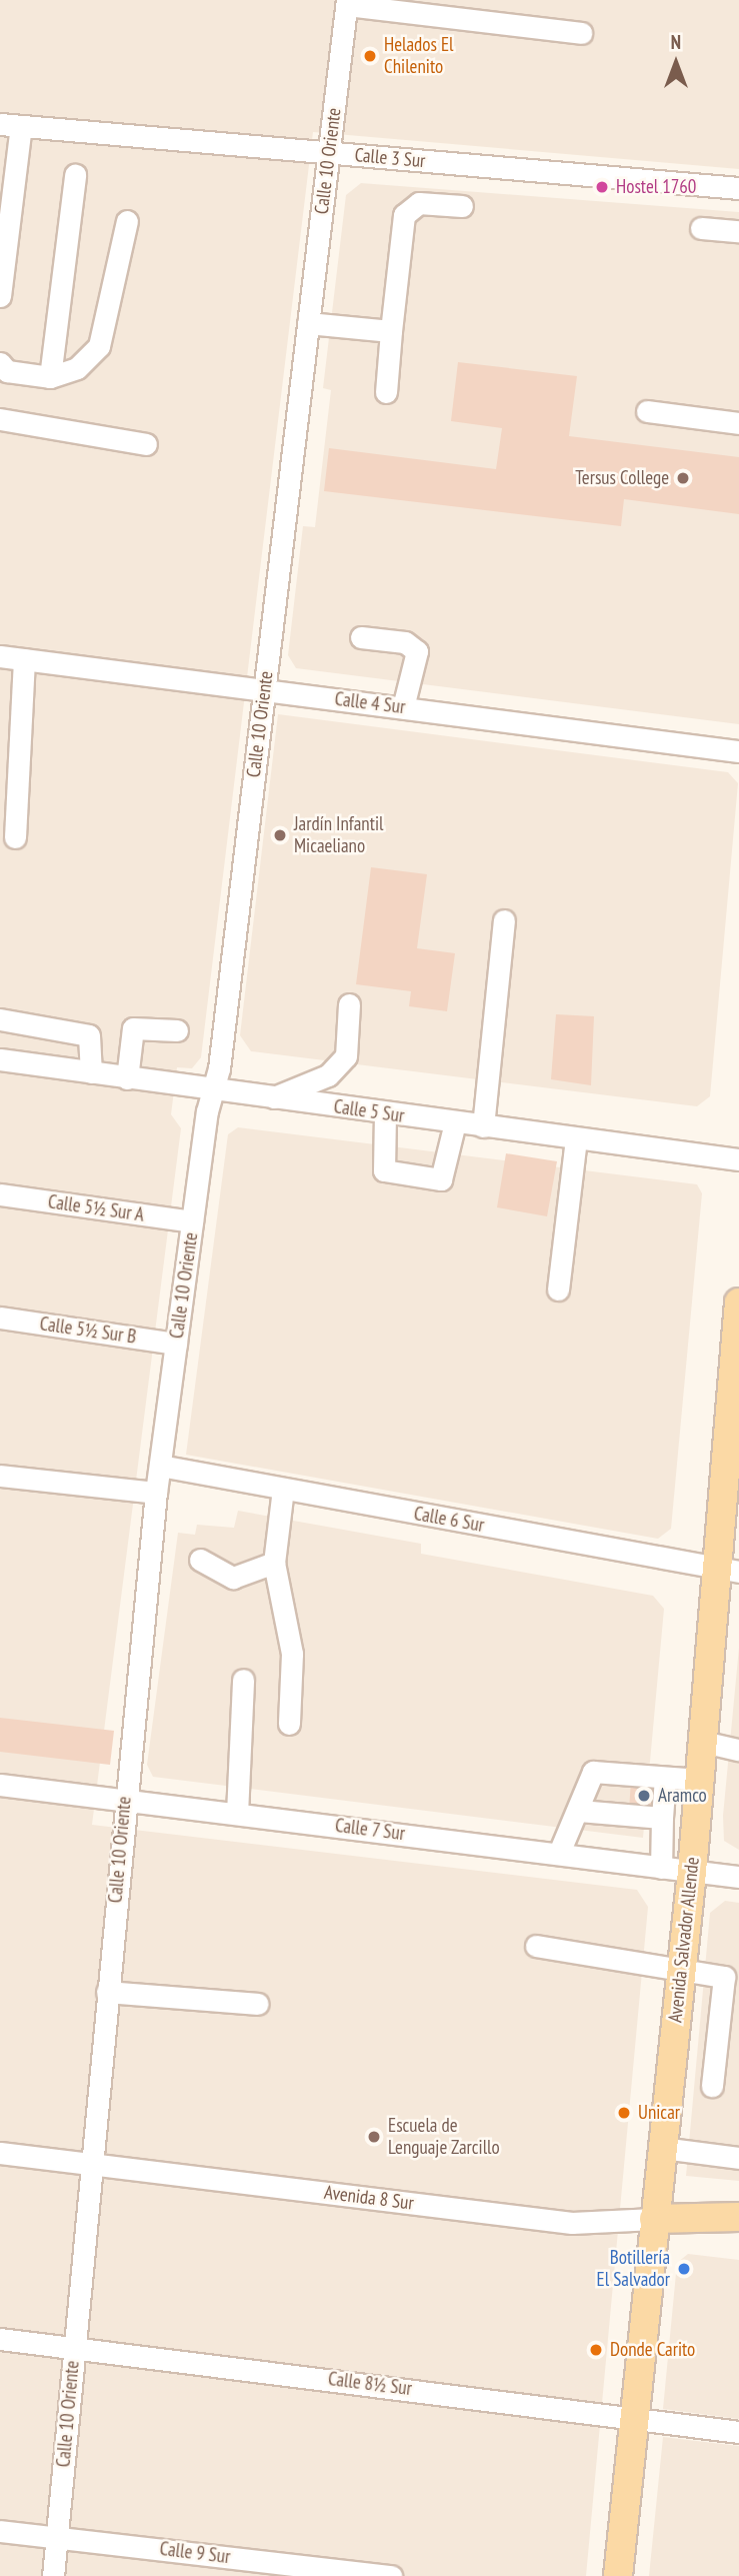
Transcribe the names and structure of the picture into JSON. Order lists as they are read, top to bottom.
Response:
{
  "streets": {
    "main road": ["Avenida Salvador Allende", "Avenida 8 Sur"],
    "street": [
      "Calle 3 Sur",
      "Calle 10 Oriente",
      "Calle 4 Sur",
      "Calle 5 Sur",
      "Calle 5½ Sur A",
      "Calle 5½ Sur B",
      "Calle 6 Sur",
      "Calle 7 Sur",
      "Calle 8½ Sur",
      "Calle 9 Sur"
    ]
  },
  "crossings": [
    ["Calle 3 Sur", "Calle 10 Oriente"],
    ["Calle 10 Oriente", "Calle 4 Sur"],
    ["Calle 10 Oriente", "Calle 5 Sur"],
    ["Calle 10 Oriente", "Calle 5½ Sur A"],
    ["Calle 10 Oriente", "Calle 5½ Sur B"],
    ["Calle 10 Oriente", "Calle 6 Sur"],
    ["Calle 10 Oriente", "Calle 7 Sur"],
    ["Calle 10 Oriente", "Avenida 8 Sur"],
    ["Calle 10 Oriente", "Calle 8½ Sur"],
    ["Calle 10 Oriente", "Calle 9 Sur"],
    ["Calle 6 Sur", "Avenida Salvador Allende"],
    ["Calle 7 Sur", "Avenida Salvador Allende"],
    ["Avenida Salvador Allende", "Avenida 8 Sur"],
    ["Avenida Salvador Allende", "Calle 8½ Sur"]
  ],
  "places": [
    "Helados El Chilenito",
    "Hostel 1760",
    "Tersus College",
    "Jardín Infantil Micaeliano",
    "Aramco",
    "Unicar",
    "Escuela de Lenguaje Zarcillo",
    "Botillería El Salvador",
    "Donde Carito"
  ],
  "north": "top"
}
